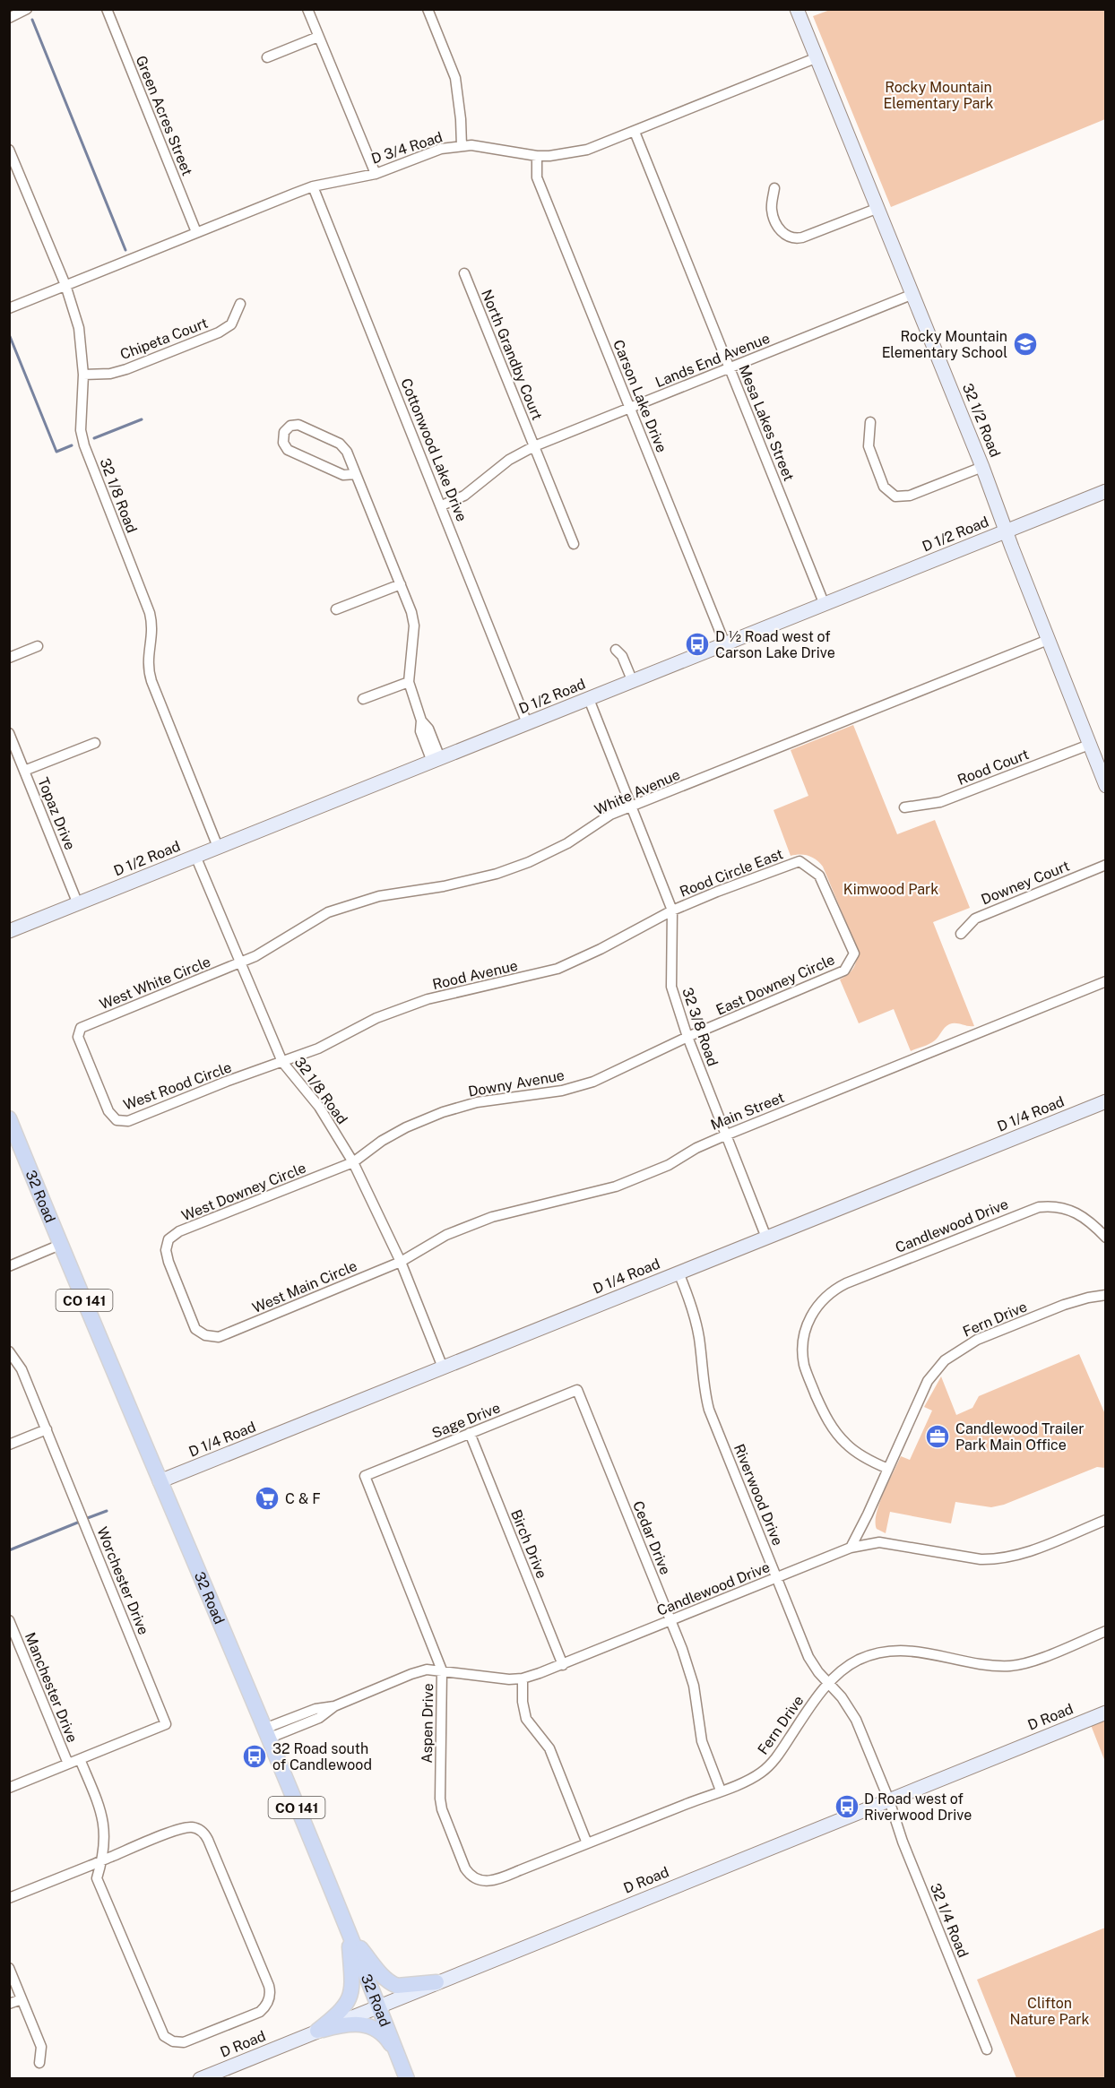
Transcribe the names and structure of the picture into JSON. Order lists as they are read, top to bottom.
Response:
{
  "streets": {
    "main road": ["32 Road", "CO 141"],
    "street": [
      "Green Acres Street",
      "D 3/4 Road",
      "Chipeta Court",
      "North Grandby Court",
      "Lands End Avenue",
      "Carson Lake Drive",
      "32 1/2 Road",
      "Mesa Lakes Street",
      "Cottonwood Lake Drive",
      "32 1/8 Road",
      "D 1/2 Road",
      "Rood Court",
      "White Avenue",
      "Topaz Drive",
      "Rood Circle East",
      "Downey Court",
      "Rood Avenue",
      "West White Circle",
      "East Downey Circle",
      "32 3/8 Road",
      "Downy Avenue",
      "West Rood Circle",
      "Main Street",
      "D 1/4 Road",
      "West Downey Circle",
      "Candlewood Drive",
      "West Main Circle",
      "Fern Drive",
      "Sage Drive",
      "Riverwood Drive",
      "Cedar Drive",
      "Birch Drive",
      "Worchester Drive",
      "Manchester Drive",
      "D Road",
      "Aspen Drive",
      "32 1/4 Road"
    ]
  },
  "crossings": [
    ["Green Acres Street", "D 3/4 Road"],
    ["D 3/4 Road", "Carson Lake Drive"],
    ["D 3/4 Road", "32 1/2 Road"],
    ["D 3/4 Road", "Mesa Lakes Street"],
    ["D 3/4 Road", "Cottonwood Lake Drive"],
    ["D 3/4 Road", "32 1/8 Road"],
    ["Chipeta Court", "32 1/8 Road"],
    ["North Grandby Court", "Lands End Avenue"],
    ["Lands End Avenue", "Carson Lake Drive"],
    ["Lands End Avenue", "32 1/2 Road"],
    ["Lands End Avenue", "Mesa Lakes Street"],
    ["Lands End Avenue", "Cottonwood Lake Drive"],
    ["Carson Lake Drive", "D 1/2 Road"],
    ["32 1/2 Road", "D 1/2 Road"],
    ["32 1/2 Road", "Rood Court"],
    ["32 1/2 Road", "White Avenue"],
    ["Mesa Lakes Street", "D 1/2 Road"],
    ["Cottonwood Lake Drive", "D 1/2 Road"],
    ["32 1/8 Road", "D 1/2 Road"],
    ["32 1/8 Road", "White Avenue"],
    ["32 1/8 Road", "Rood Avenue"],
    ["32 1/8 Road", "West White Circle"],
    ["32 1/8 Road", "Downy Avenue"],
    ["32 1/8 Road", "West Rood Circle"],
    ["32 1/8 Road", "Main Street"],
    ["32 1/8 Road", "D 1/4 Road"],
    ["32 1/8 Road", "West Downey Circle"],
    ["32 1/8 Road", "West Main Circle"],
    ["D 1/2 Road", "Topaz Drive"],
    ["D 1/2 Road", "32 3/8 Road"],
    ["White Avenue", "West White Circle"],
    ["White Avenue", "32 3/8 Road"],
    ["Rood Circle East", "Rood Avenue"],
    ["Rood Circle East", "East Downey Circle"],
    ["Rood Circle East", "32 3/8 Road"],
    ["Rood Avenue", "32 3/8 Road"],
    ["Rood Avenue", "West Rood Circle"],
    ["West White Circle", "West Rood Circle"],
    ["East Downey Circle", "32 3/8 Road"],
    ["East Downey Circle", "Downy Avenue"],
    ["32 3/8 Road", "Downy Avenue"],
    ["32 3/8 Road", "Main Street"],
    ["32 3/8 Road", "D 1/4 Road"],
    ["Downy Avenue", "West Downey Circle"],
    ["Main Street", "West Main Circle"],
    ["D 1/4 Road", "32 Road"],
    ["D 1/4 Road", "Riverwood Drive"],
    ["West Downey Circle", "West Main Circle"],
    ["32 Road", "Candlewood Drive"],
    ["32 Road", "D Road"],
    ["Candlewood Drive", "Fern Drive"],
    ["Candlewood Drive", "Riverwood Drive"],
    ["Candlewood Drive", "Cedar Drive"],
    ["Candlewood Drive", "Birch Drive"],
    ["Candlewood Drive", "Aspen Drive"],
    ["Fern Drive", "Riverwood Drive"],
    ["Fern Drive", "Cedar Drive"],
    ["Fern Drive", "Aspen Drive"],
    ["Sage Drive", "Cedar Drive"],
    ["Sage Drive", "Birch Drive"],
    ["Sage Drive", "Aspen Drive"],
    ["Riverwood Drive", "D Road"],
    ["Riverwood Drive", "32 1/4 Road"],
    ["Worchester Drive", "Manchester Drive"],
    ["D Road", "32 1/4 Road"]
  ],
  "parks": ["Rocky Mountain Elementary Park", "Kimwood Park", "Clifton Nature Park"],
  "places": {
    "school or university": ["Rocky Mountain Elementary School"],
    "bus stop": ["D ½ Road west of Carson Lake Drive", "32 Road south of Candlewood", "D Road west of Riverwood Drive"],
    "office": ["Candlewood Trailer Park Main Office"],
    "supermarket": ["C & F"]
  }
}
